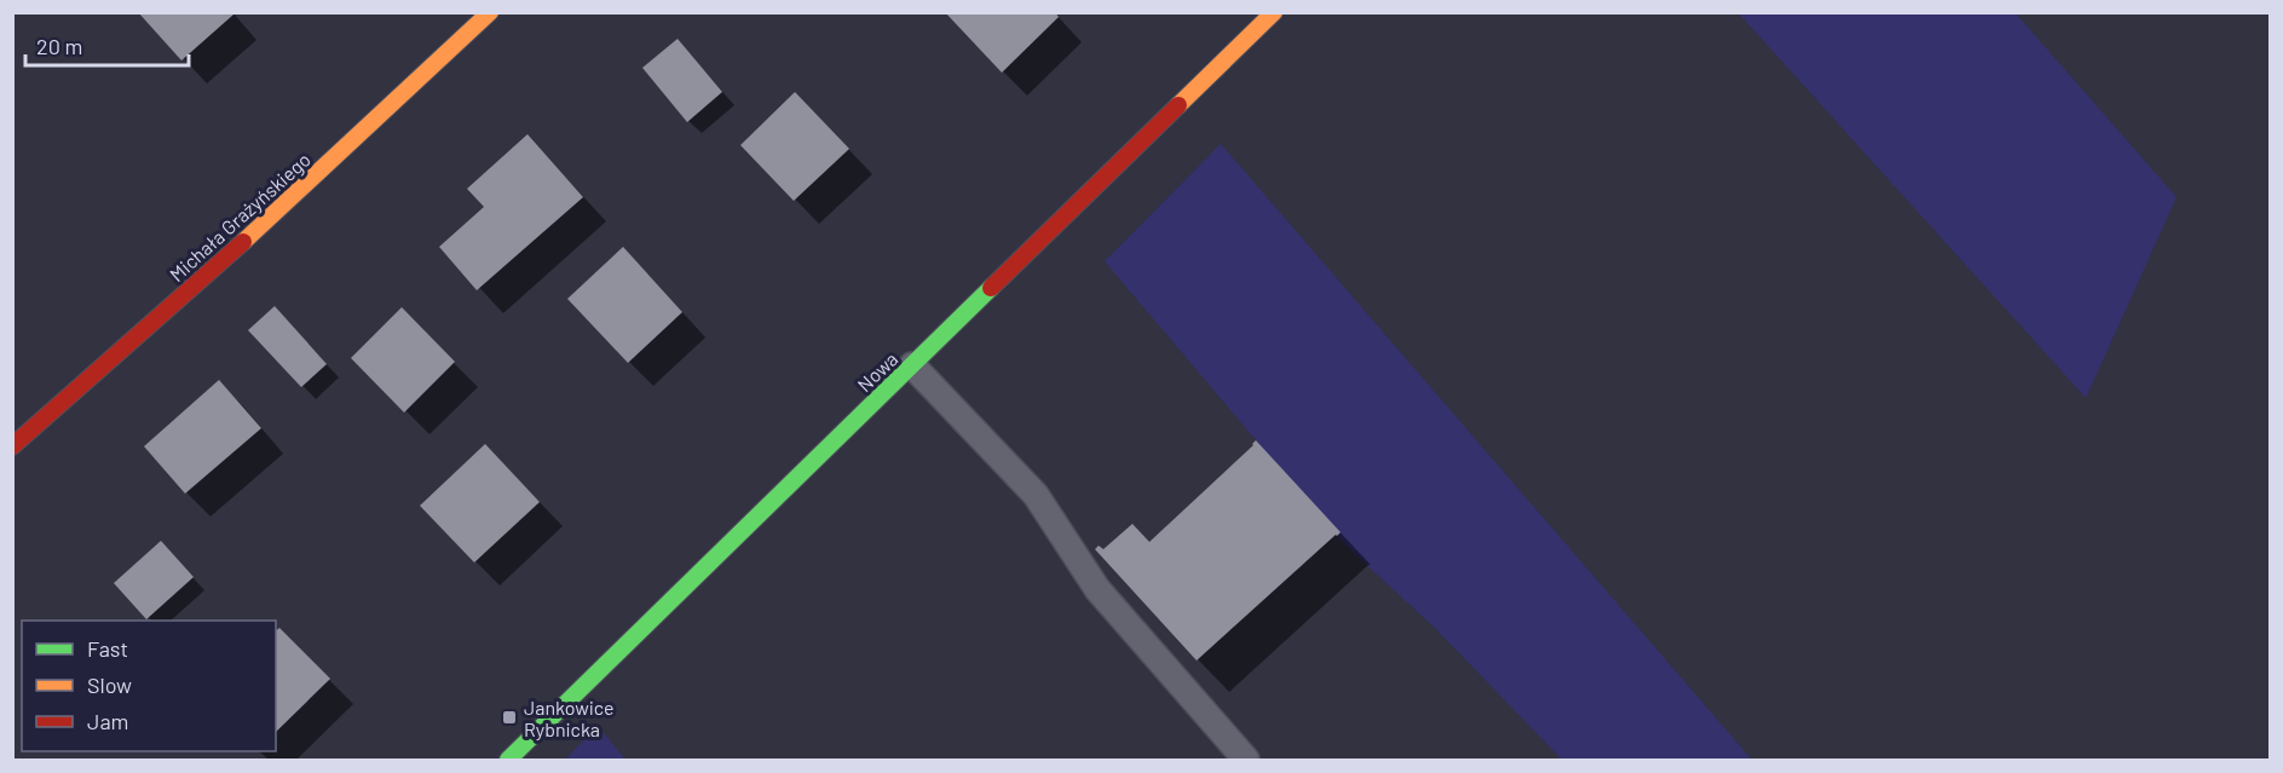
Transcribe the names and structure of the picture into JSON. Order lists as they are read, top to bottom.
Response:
{
  "streets": {
    "street": ["Michała Grażyńskiego", "Nowa"]
  },
  "places": {
    "transit": ["Jankowice Rybnicka"]
  },
  "legend": ["Fast", "Slow", "Jam"],
  "scale_bar": "20 m"
}
